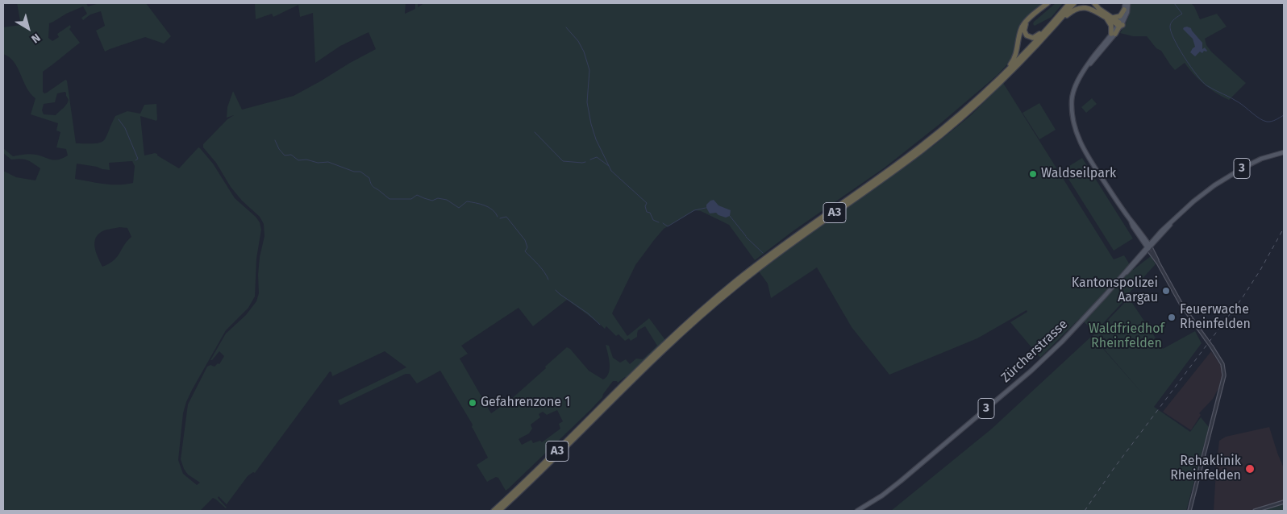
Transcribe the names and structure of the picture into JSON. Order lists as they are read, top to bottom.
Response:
{
  "streets": {
    "highway": ["A3"],
    "main road": ["3", "Zürcherstrasse"]
  },
  "parks": ["Waldfriedhof Rheinfelden"],
  "places": [
    "Waldseilpark",
    "Kantonspolizei Aargau",
    "Feuerwache Rheinfelden",
    "Gefahrenzone 1",
    "Rehaklinik Rheinfelden"
  ],
  "north": "bottom right"
}
